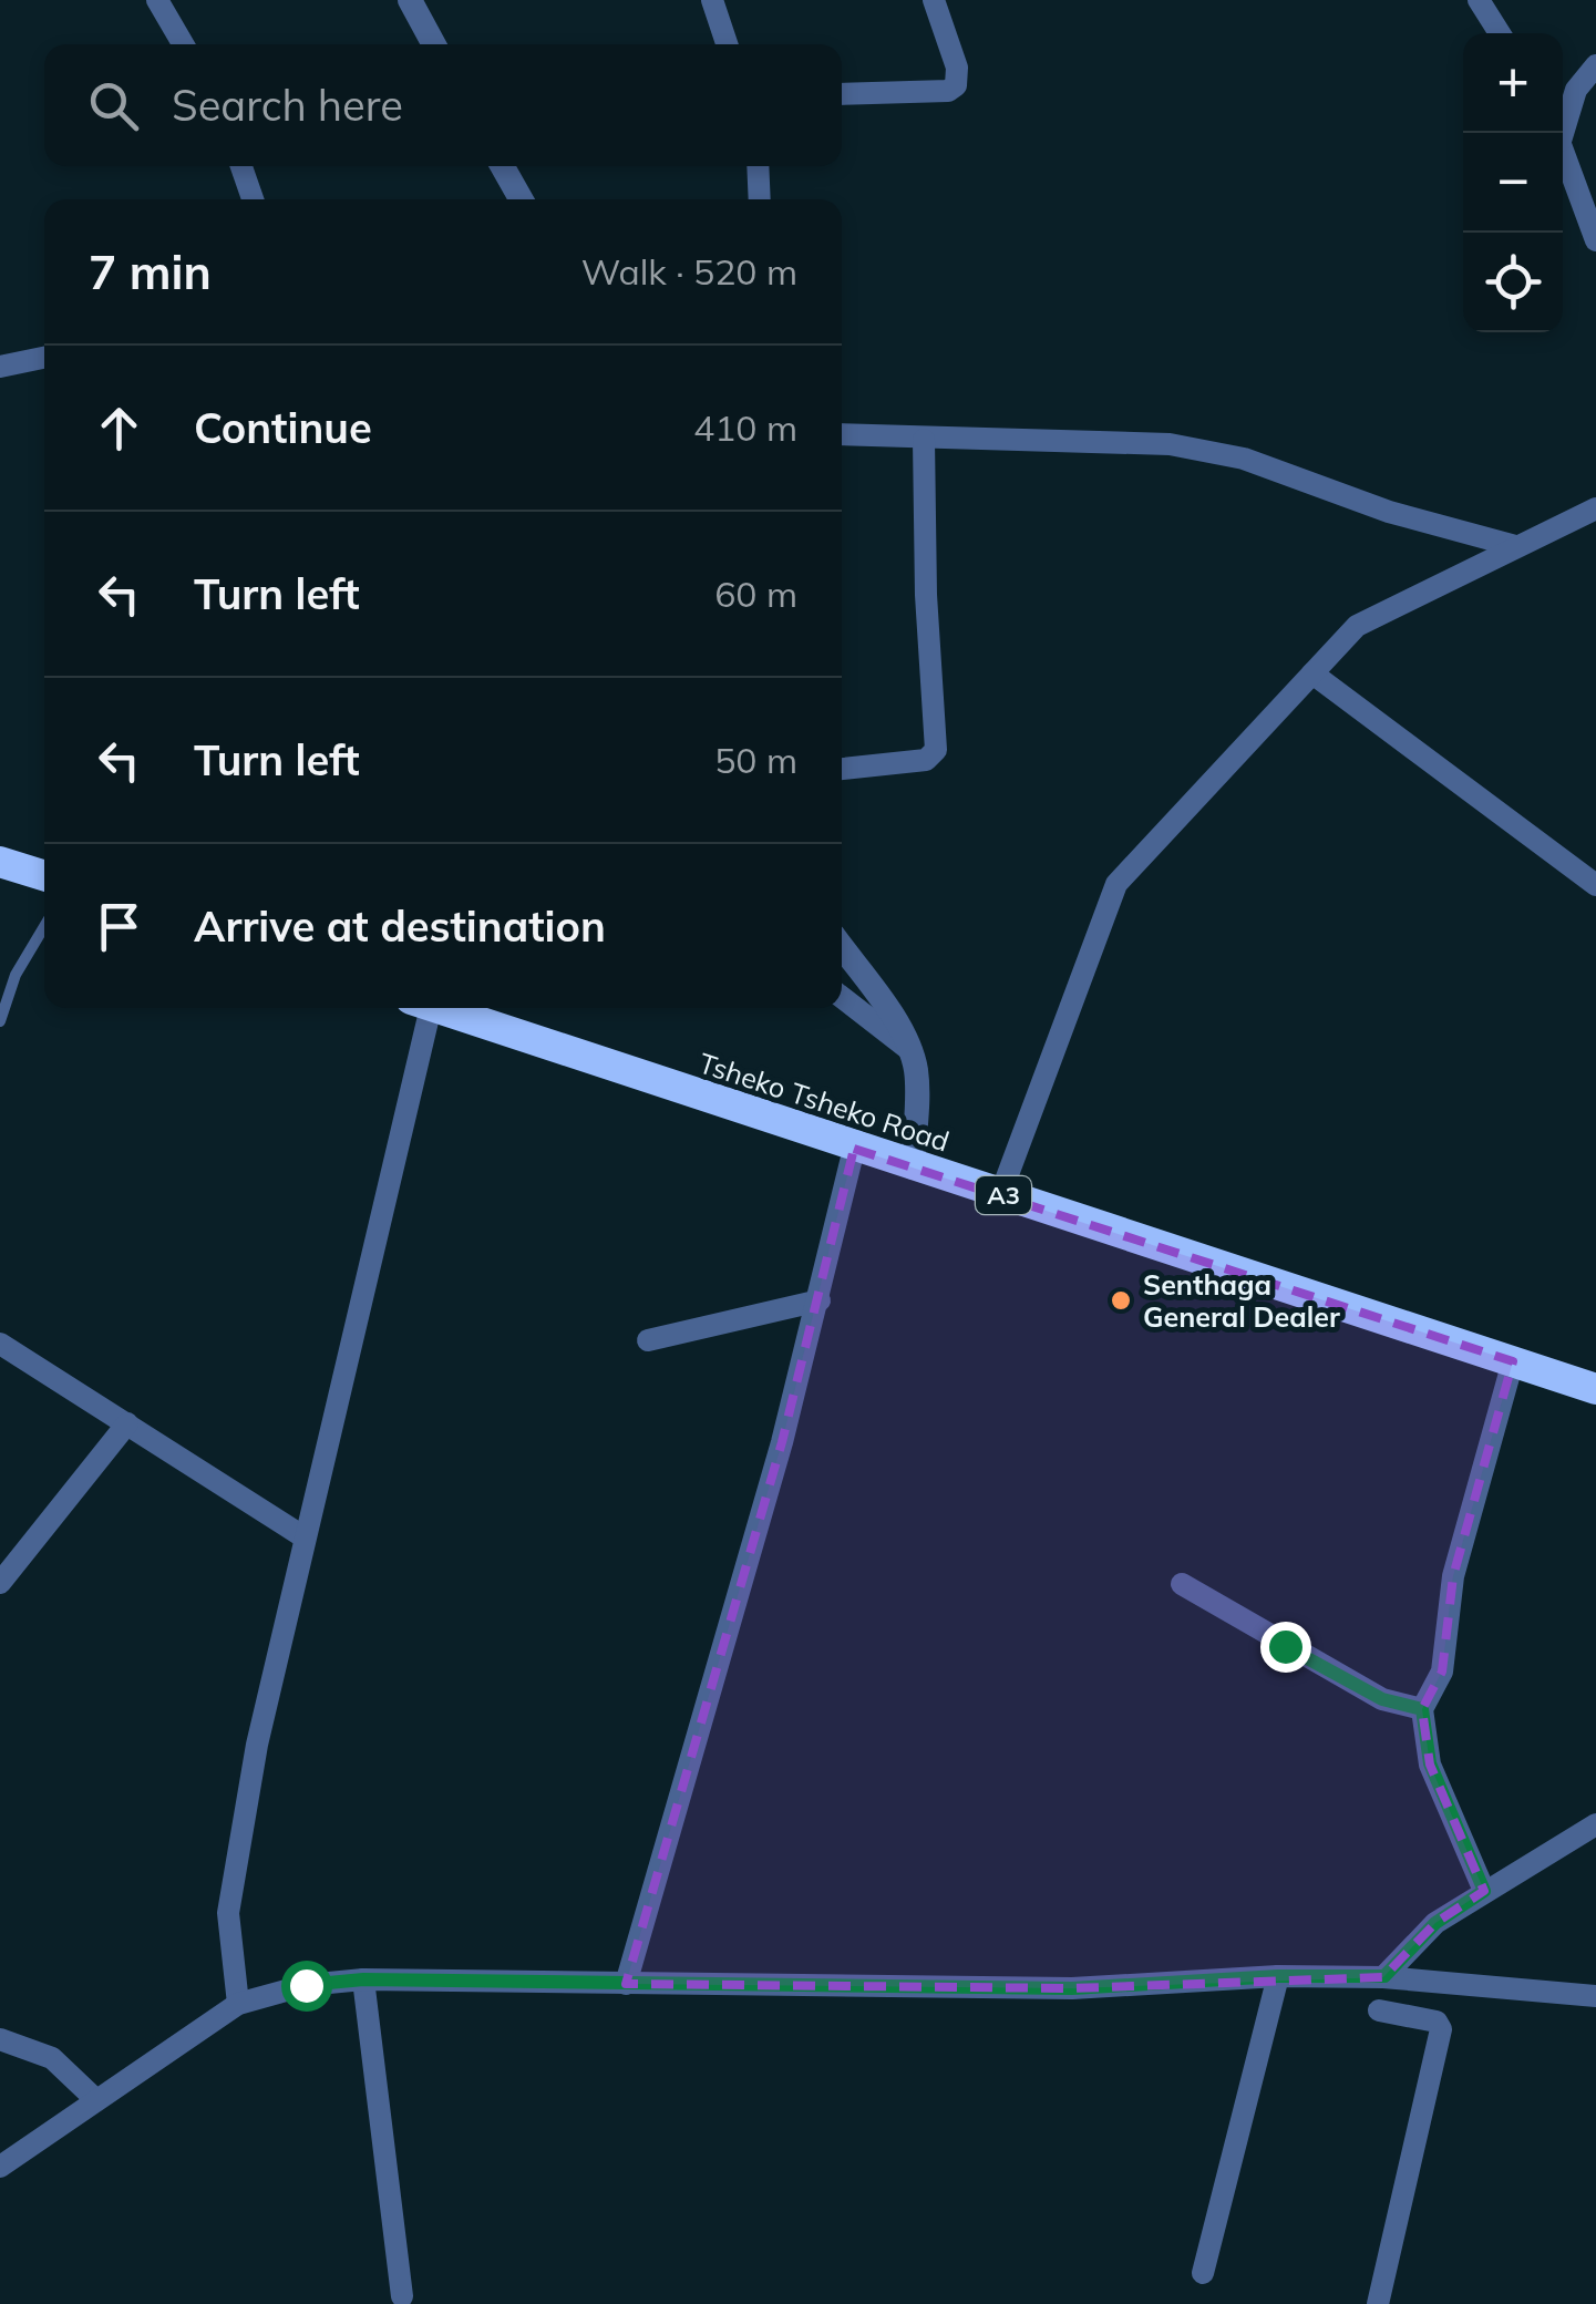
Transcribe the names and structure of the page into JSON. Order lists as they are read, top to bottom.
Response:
{
  "streets": {
    "highway": ["Tsheko Tsheko Road", "A3"]
  },
  "places": ["Senthaga General Dealer"],
  "page": {
    "map_buttons": ["+", "−"],
    "search": "Search here",
    "heading": ["7 min", "Walk · 520 m"],
    "list": [
      ["Continue", "410 m"],
      ["Turn left", "60 m"],
      ["Turn left", "50 m"],
      "Arrive at destination"
    ]
  }
}
